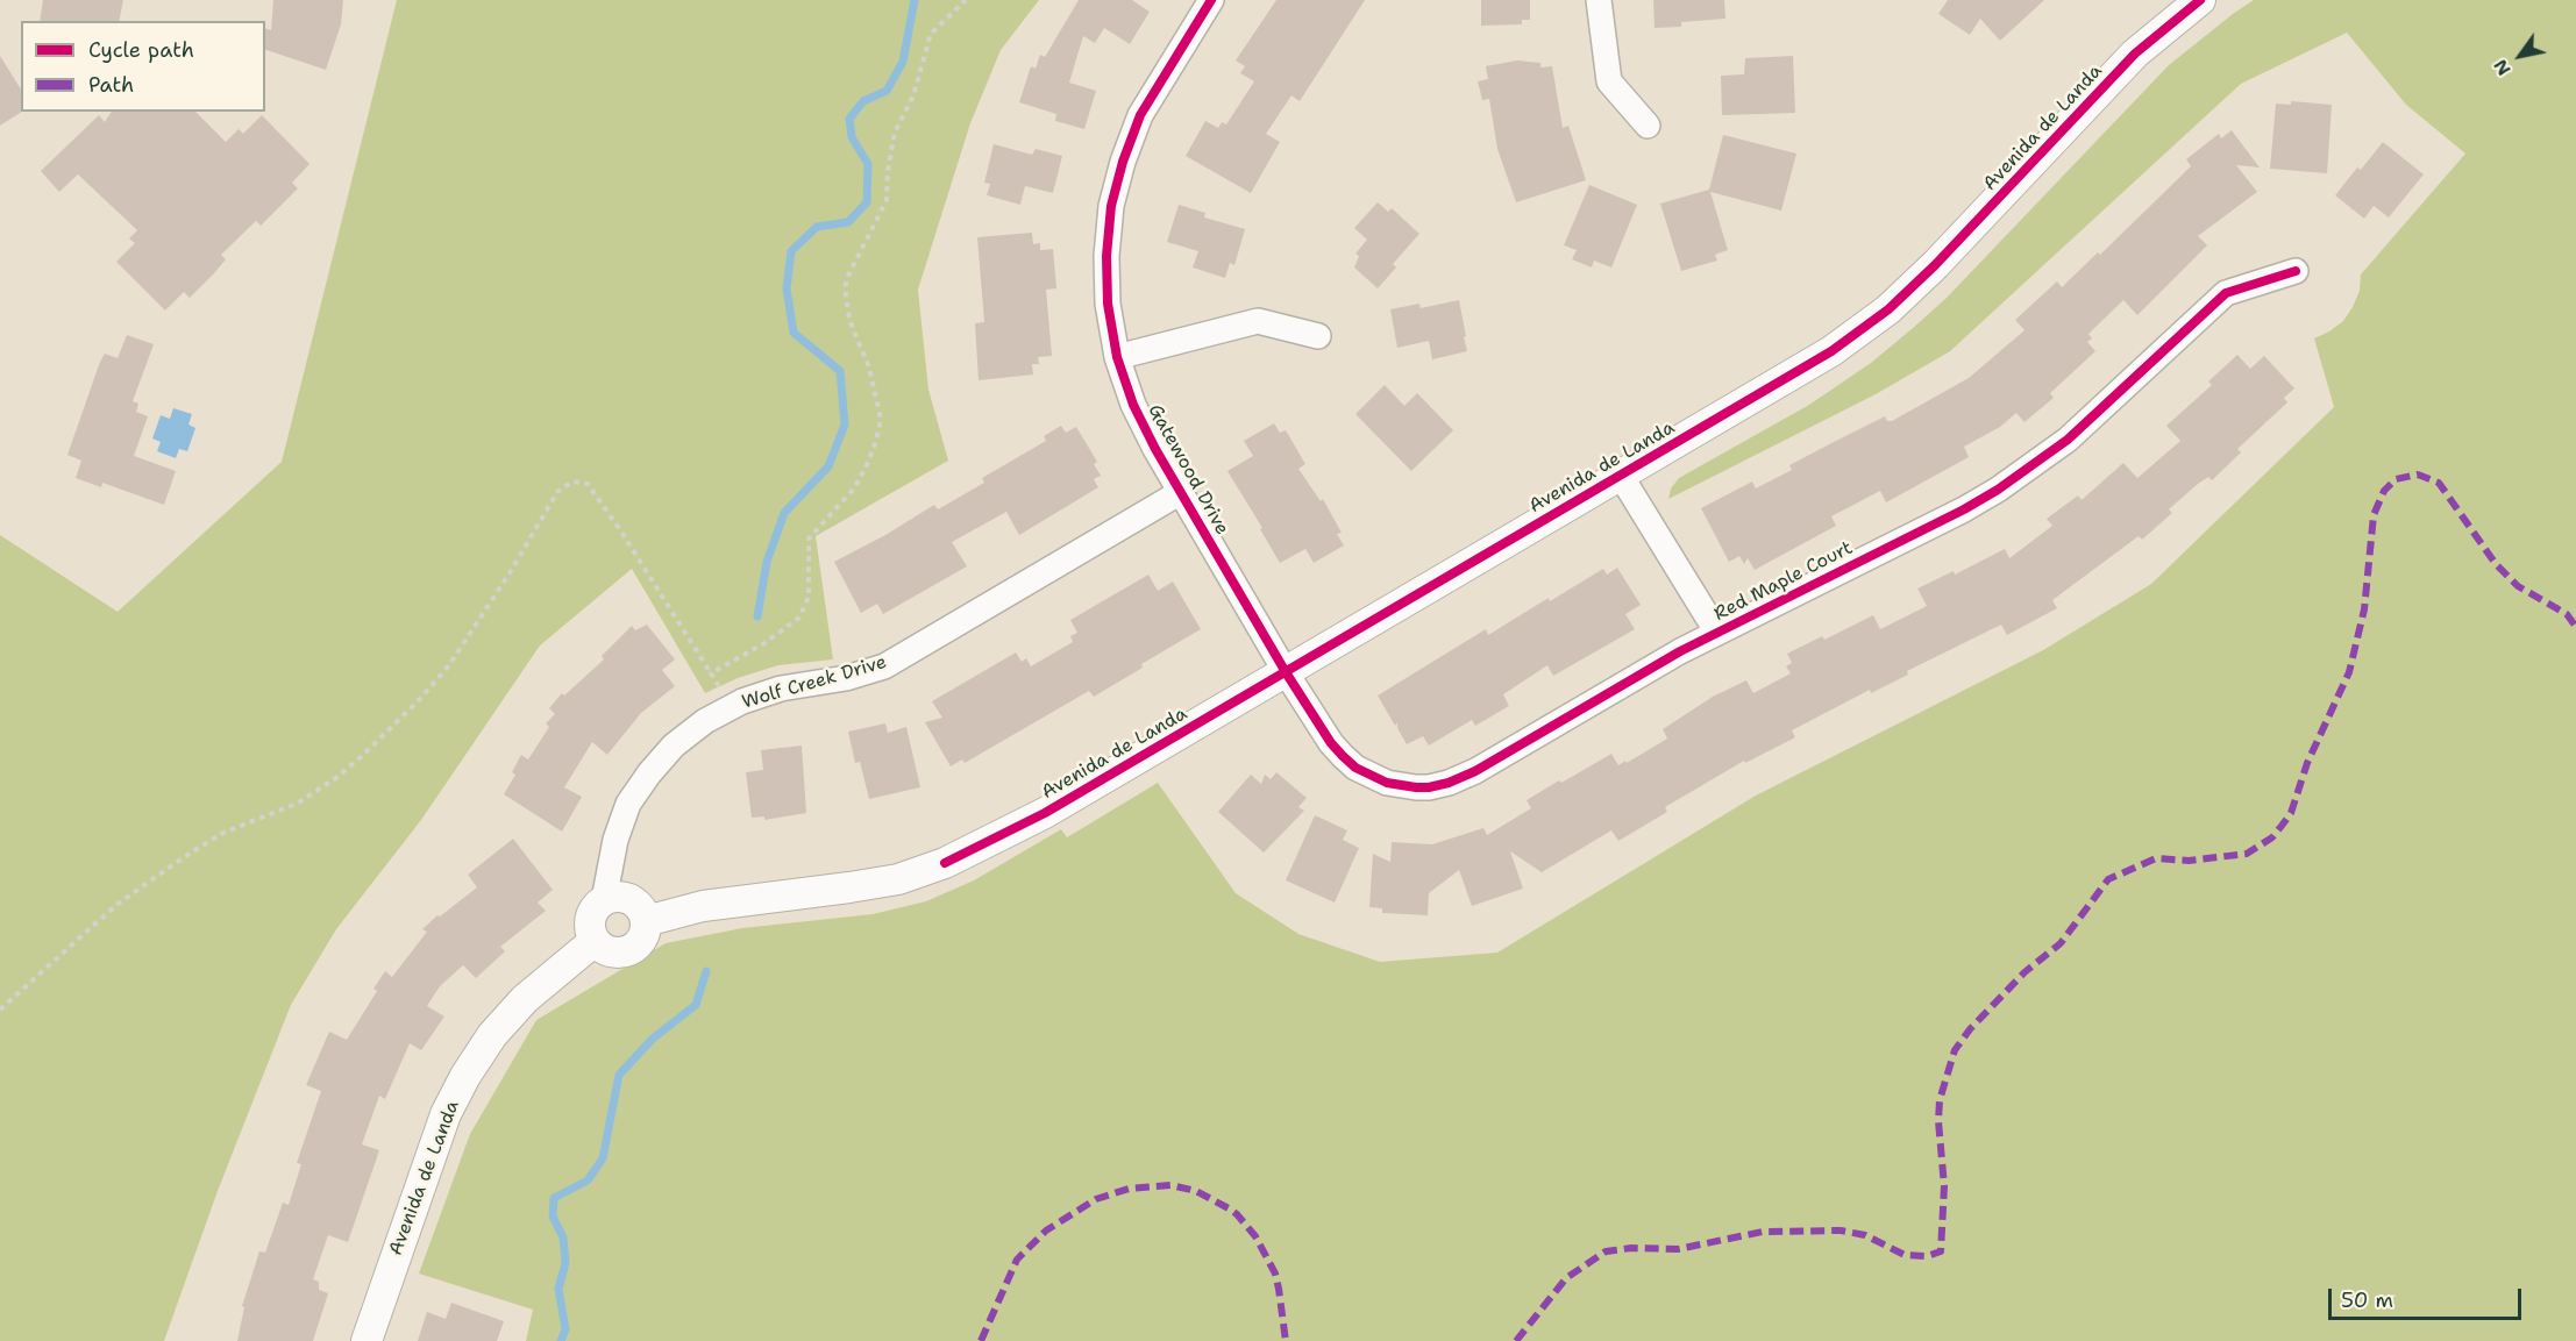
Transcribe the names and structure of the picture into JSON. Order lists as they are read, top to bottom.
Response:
{
  "streets": {
    "street": [
      "Avenida de Landa",
      "Gatewood Drive",
      "Red Maple Court",
      "Wolf Creek Drive"
    ]
  },
  "crossings": [
    ["Avenida de Landa", "Gatewood Drive"],
    ["Avenida de Landa", "Red Maple Court"],
    ["Avenida de Landa", "Wolf Creek Drive"],
    ["Gatewood Drive", "Red Maple Court"],
    ["Gatewood Drive", "Wolf Creek Drive"]
  ],
  "legend": ["Cycle path", "Path"],
  "scale_bar": "50 m",
  "north": "bottom left"
}
